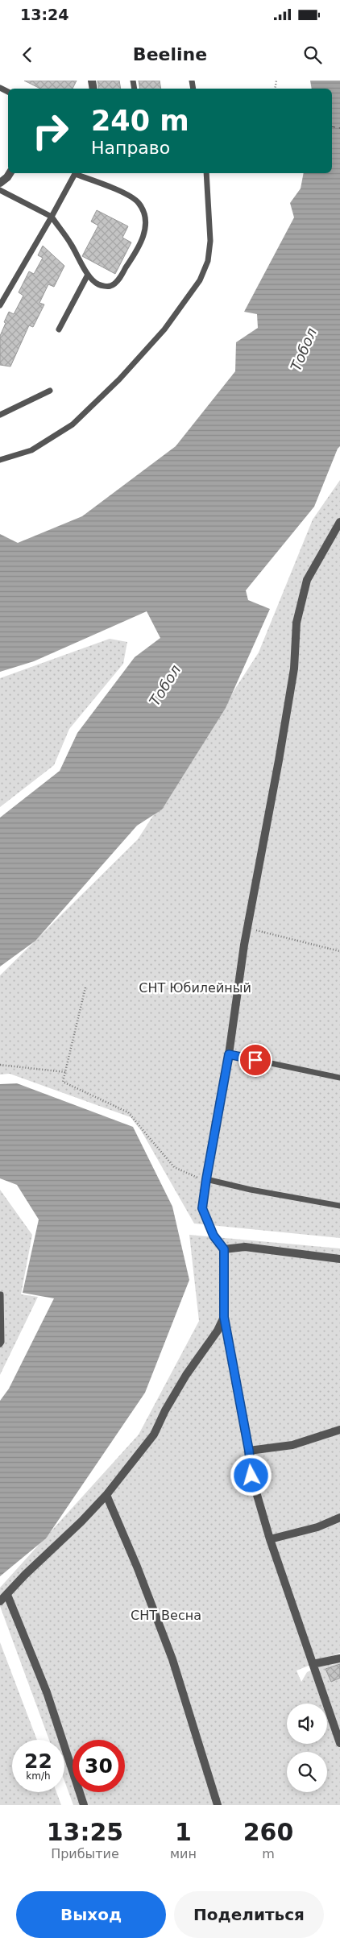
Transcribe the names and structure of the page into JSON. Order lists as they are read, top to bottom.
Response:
{
  "water": ["Тобол"],
  "parks": ["СНТ Юбилейный", "СНТ Весна"],
  "page": {
    "status": "13:24",
    "header": "Beeline",
    "turn": ["240 m", "Направо"],
    "speed": "22 km/h",
    "limit": "30",
    "eta": [
      "13:25",
      "Прибытие",
      "1",
      "мин",
      "260",
      "m"
    ],
    "buttons": ["Выход", "Поделиться"]
  }
}
